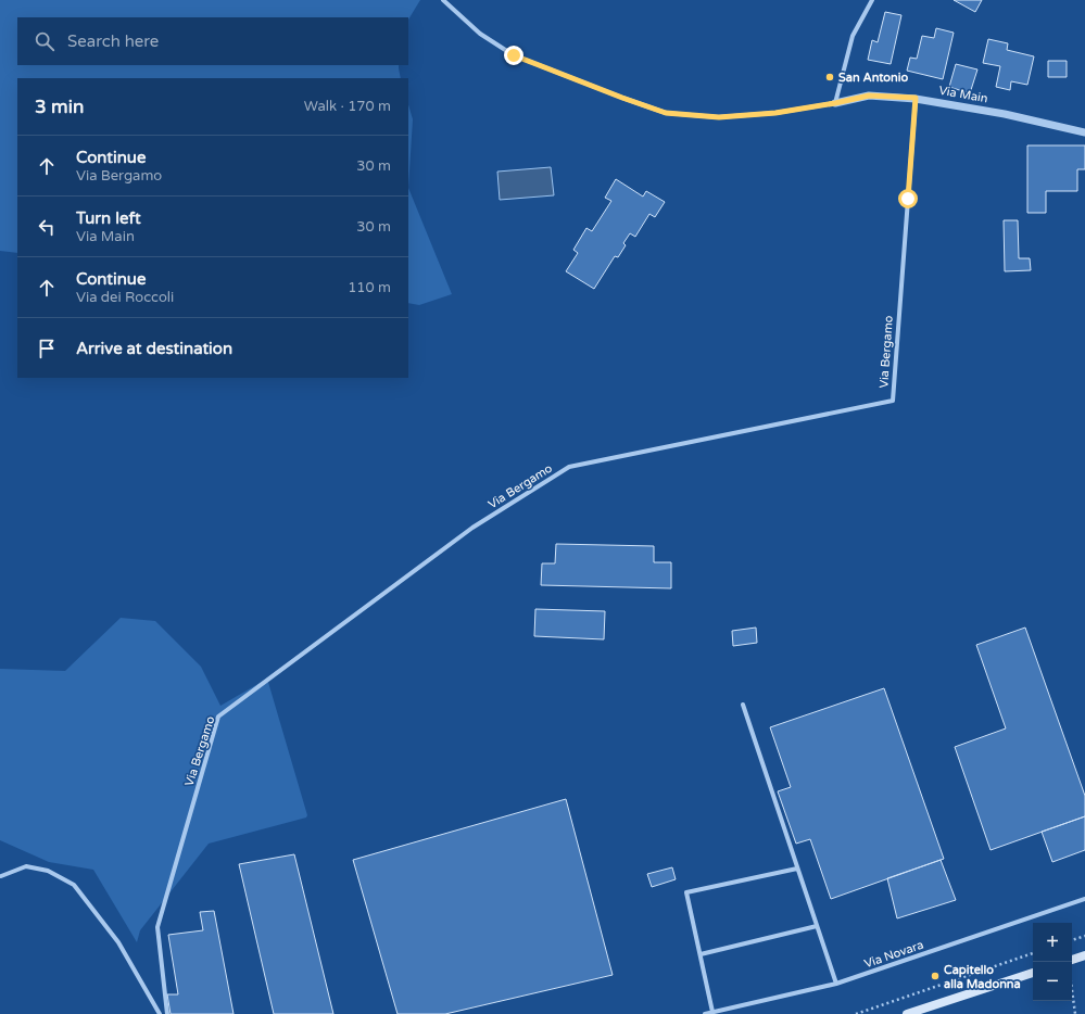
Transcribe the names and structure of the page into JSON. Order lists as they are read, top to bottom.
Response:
{
  "streets": {
    "street": ["Via Main", "Via Bergamo", "Via Novara"]
  },
  "crossings": [
    ["Via Main", "Via Bergamo"]
  ],
  "places": ["San Antonio", "Capitello alla Madonna"],
  "page": {
    "search": "Search here",
    "heading": ["3 min", "Walk · 170 m"],
    "list": [
      ["Continue", "Via Bergamo", "30 m"],
      ["Turn left", "Via Main", "30 m"],
      ["Continue", "Via dei Roccoli", "110 m"],
      "Arrive at destination"
    ],
    "map_buttons": ["+", "−"]
  }
}
